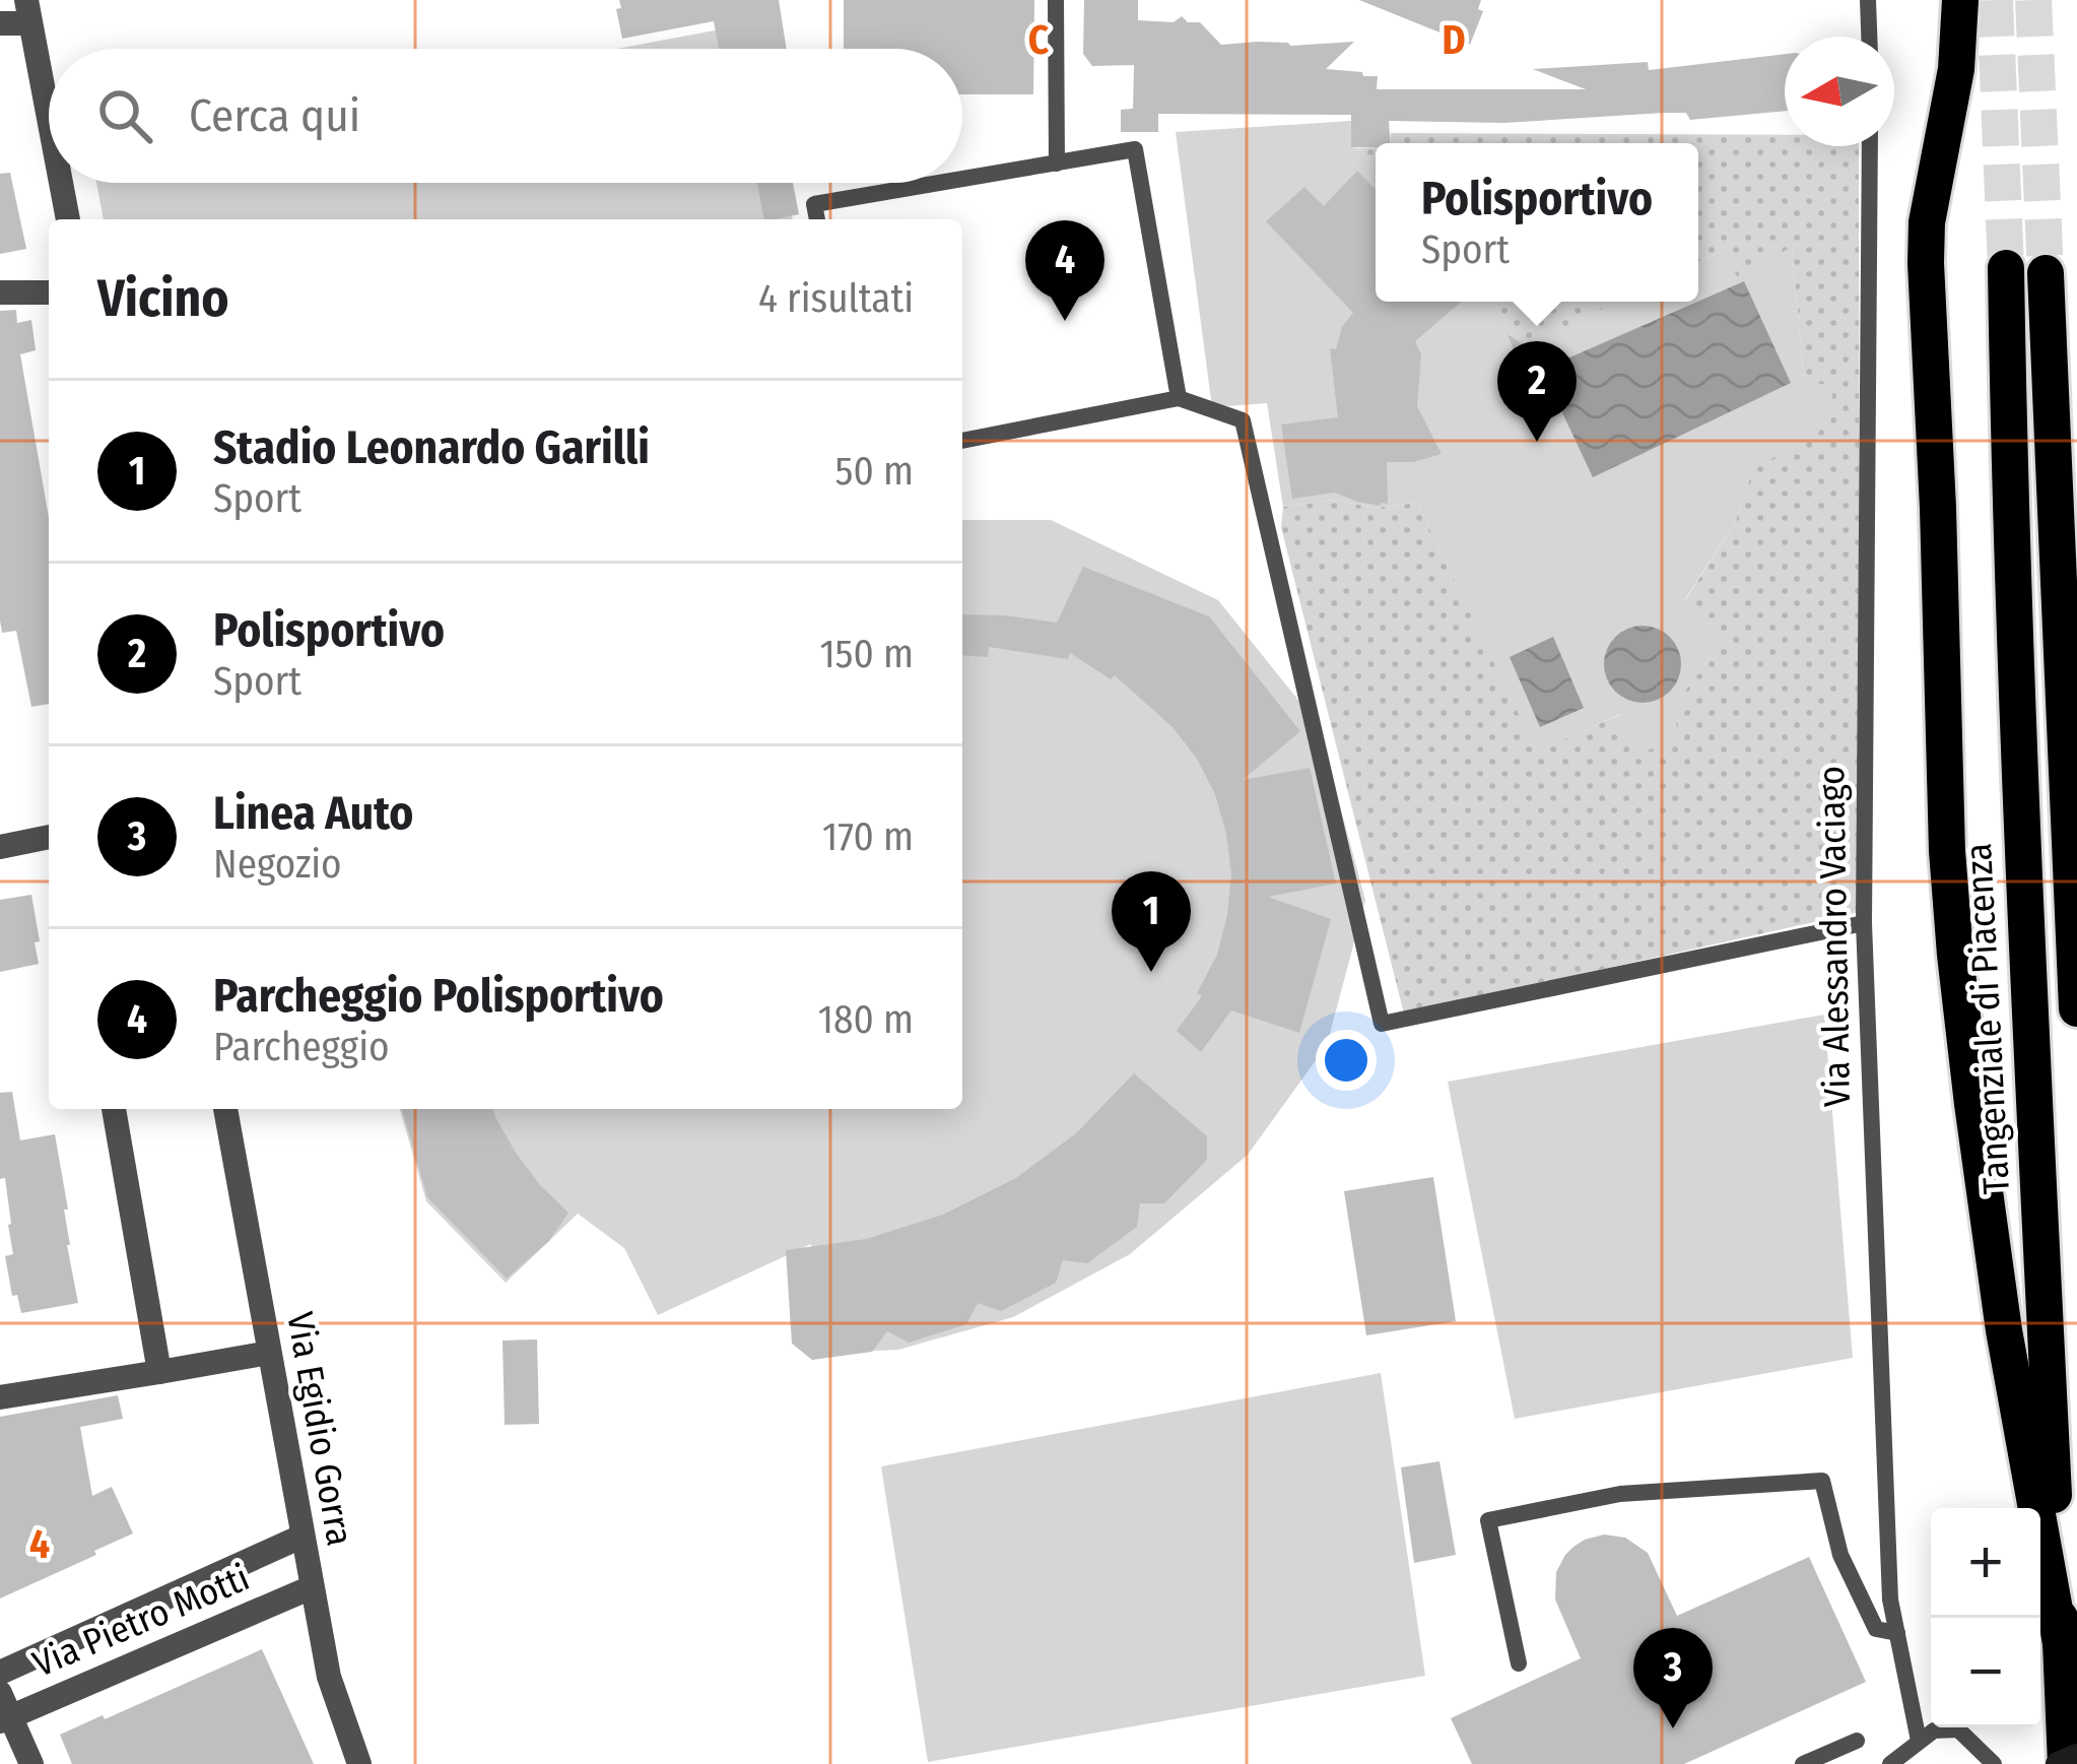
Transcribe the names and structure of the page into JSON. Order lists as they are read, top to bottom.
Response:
{
  "streets": {
    "highway": ["Tangenziale di Piacenza"],
    "street": ["Via Egidio Gorra", "Via Pietro Motti"],
    "lane": ["Via Alessandro Vaciago"]
  },
  "crossings": [
    ["Via Egidio Gorra", "Via Pietro Motti"]
  ],
  "north": "left",
  "page": {
    "search": "Cerca qui",
    "popup": ["Polisportivo", "Sport"],
    "heading": ["Vicino", "4 risultati"],
    "pins": [
      "4",
      "2",
      "1",
      "3"
    ],
    "list": [
      {
        "mark": "1",
        "name": "Stadio Leonardo Garilli",
        "note": "Sport",
        "value": "50 m"
      },
      {
        "mark": "2",
        "name": "Polisportivo",
        "note": "Sport",
        "value": "150 m"
      },
      {
        "mark": "3",
        "name": "Linea Auto",
        "note": "Negozio",
        "value": "170 m"
      },
      {
        "mark": "4",
        "name": "Parcheggio Polisportivo",
        "note": "Parcheggio",
        "value": "180 m"
      }
    ],
    "map_buttons": ["+", "−"]
  },
  "grid": {
    "columns": ["C", "D"],
    "rows": ["4"]
  }
}
